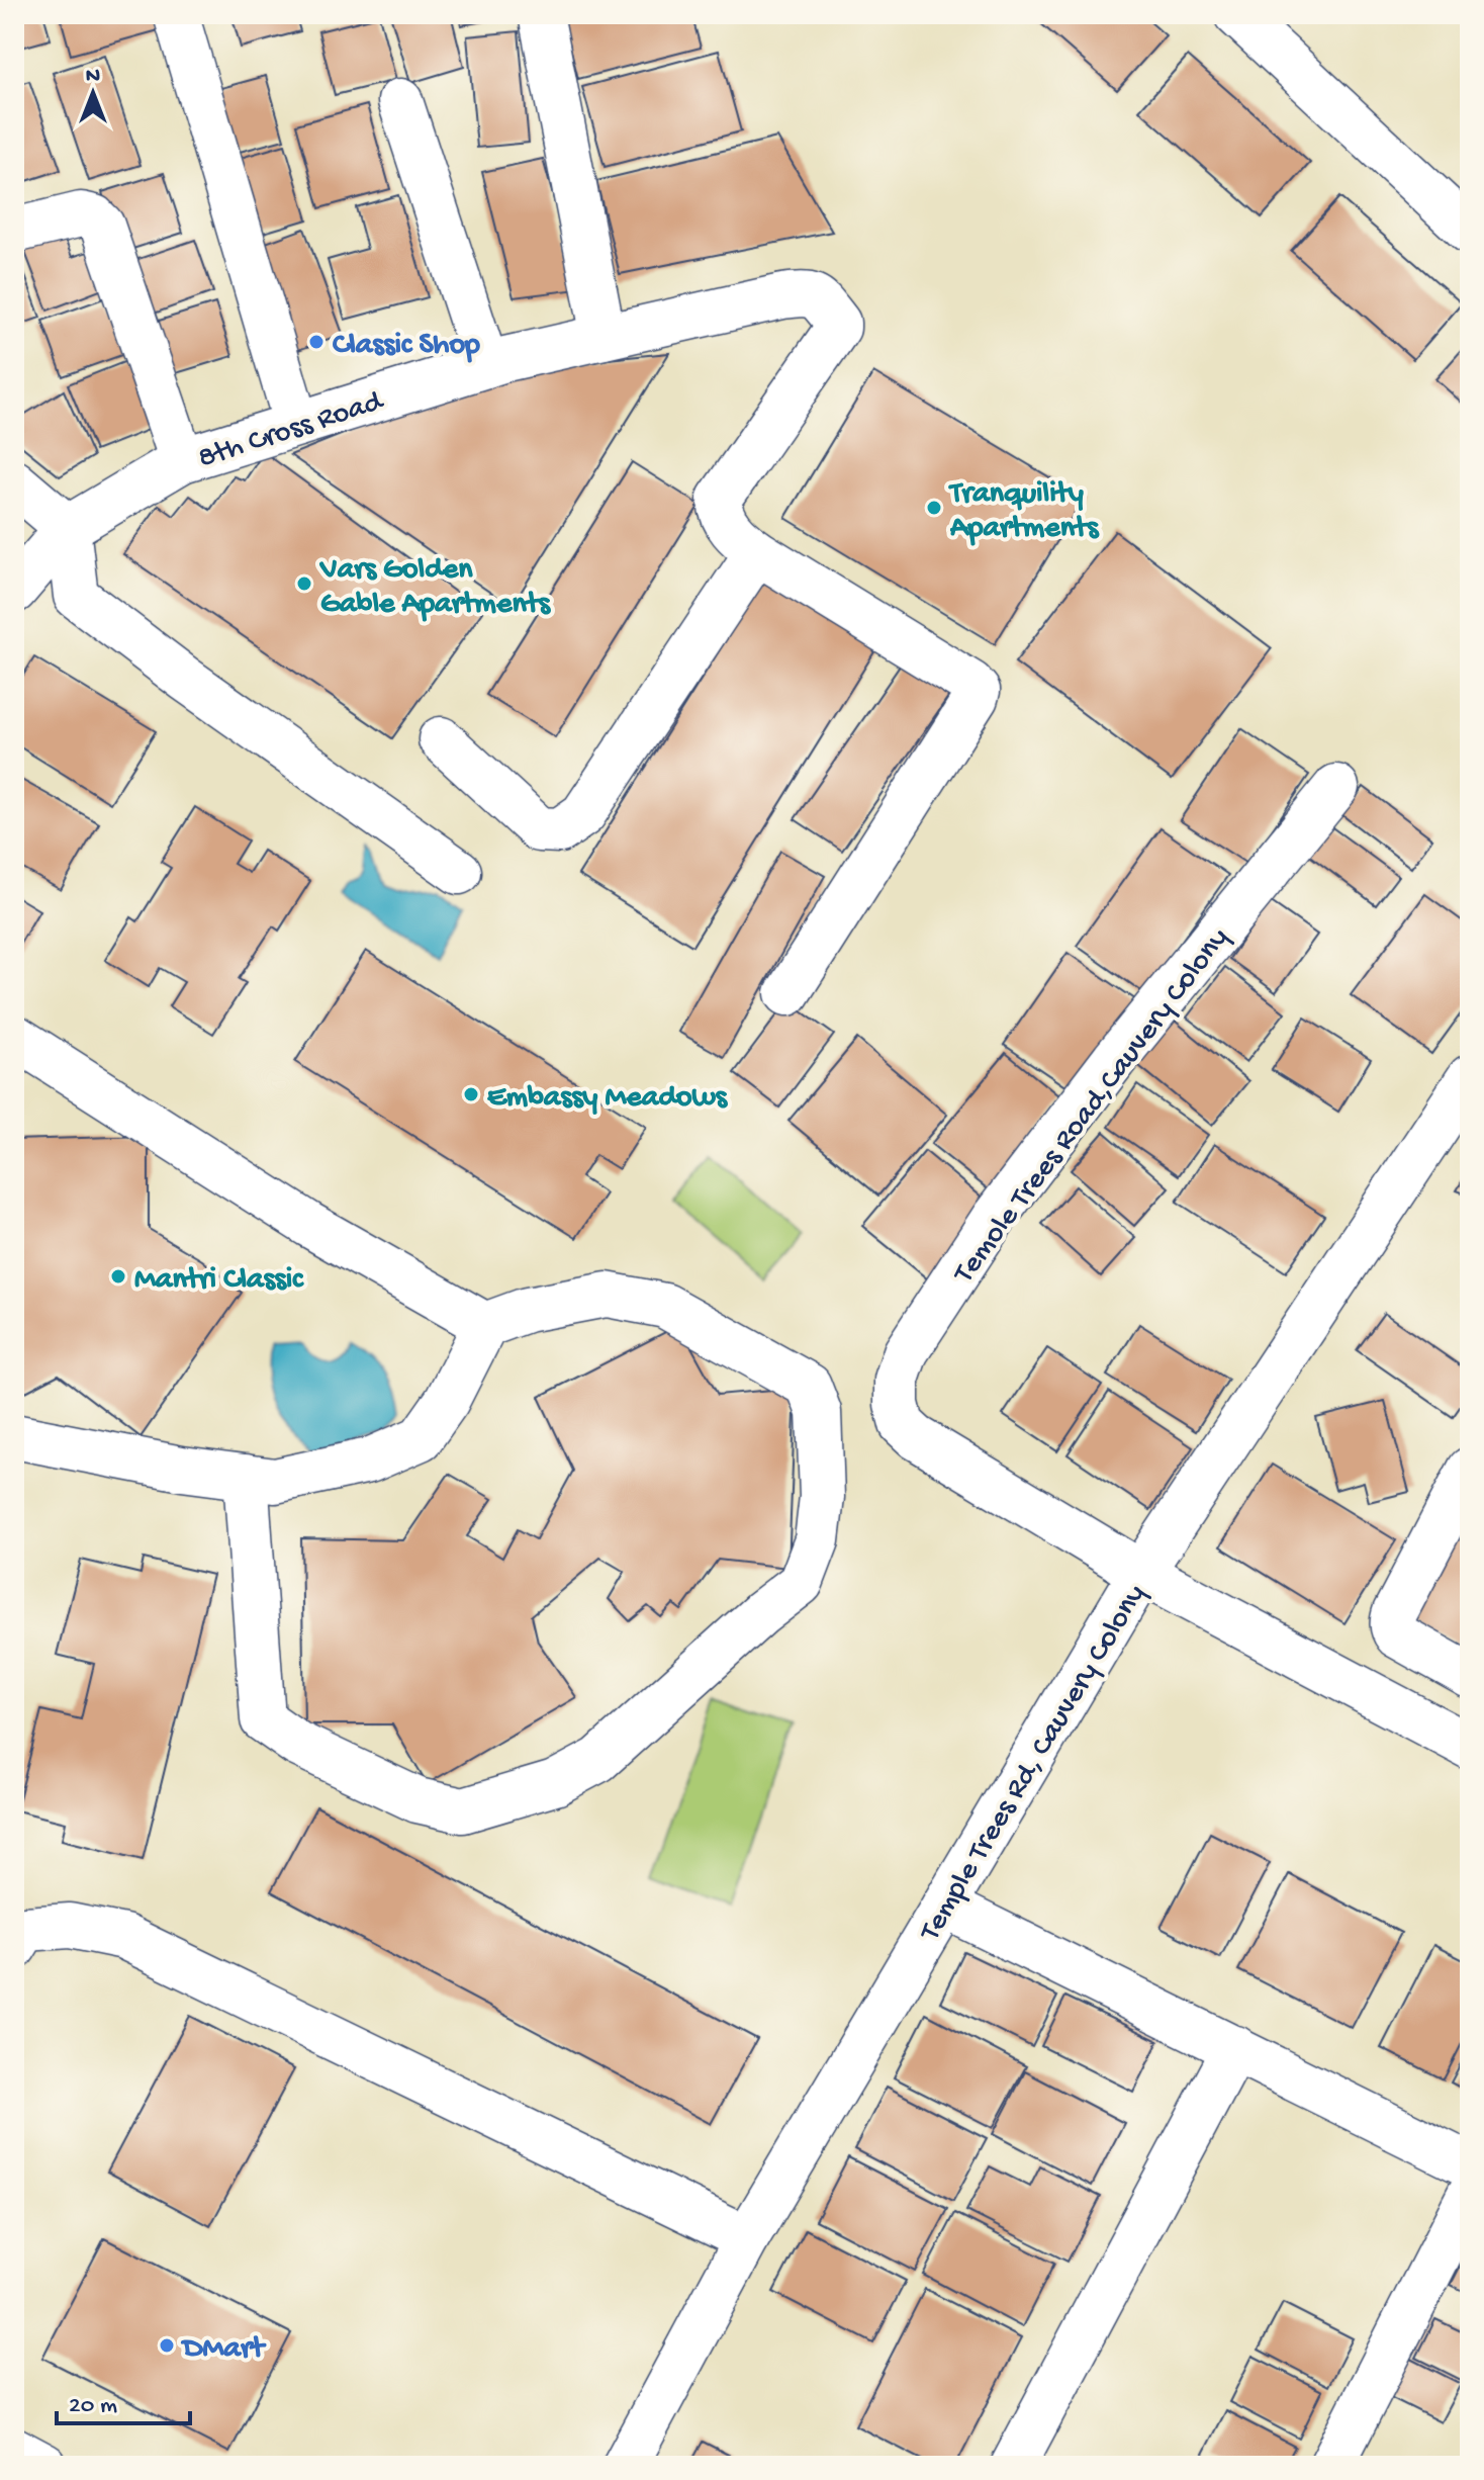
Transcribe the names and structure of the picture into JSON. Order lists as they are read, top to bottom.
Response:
{
  "streets": {
    "street": ["8th Cross Road", "Temole Trees Road,Cauvery Colony", "Temple Trees Rd, Cauvery Colony"]
  },
  "crossings": [
    ["Temole Trees Road,Cauvery Colony", "Temple Trees Rd, Cauvery Colony"]
  ],
  "places": [
    "Classic Shop",
    "Tranquility Apartments",
    "Vars Golden Gable Apartments",
    "Embassy Meadows",
    "Mantri Classic",
    "DMart"
  ],
  "scale_bar": "20 m",
  "north": "top"
}
